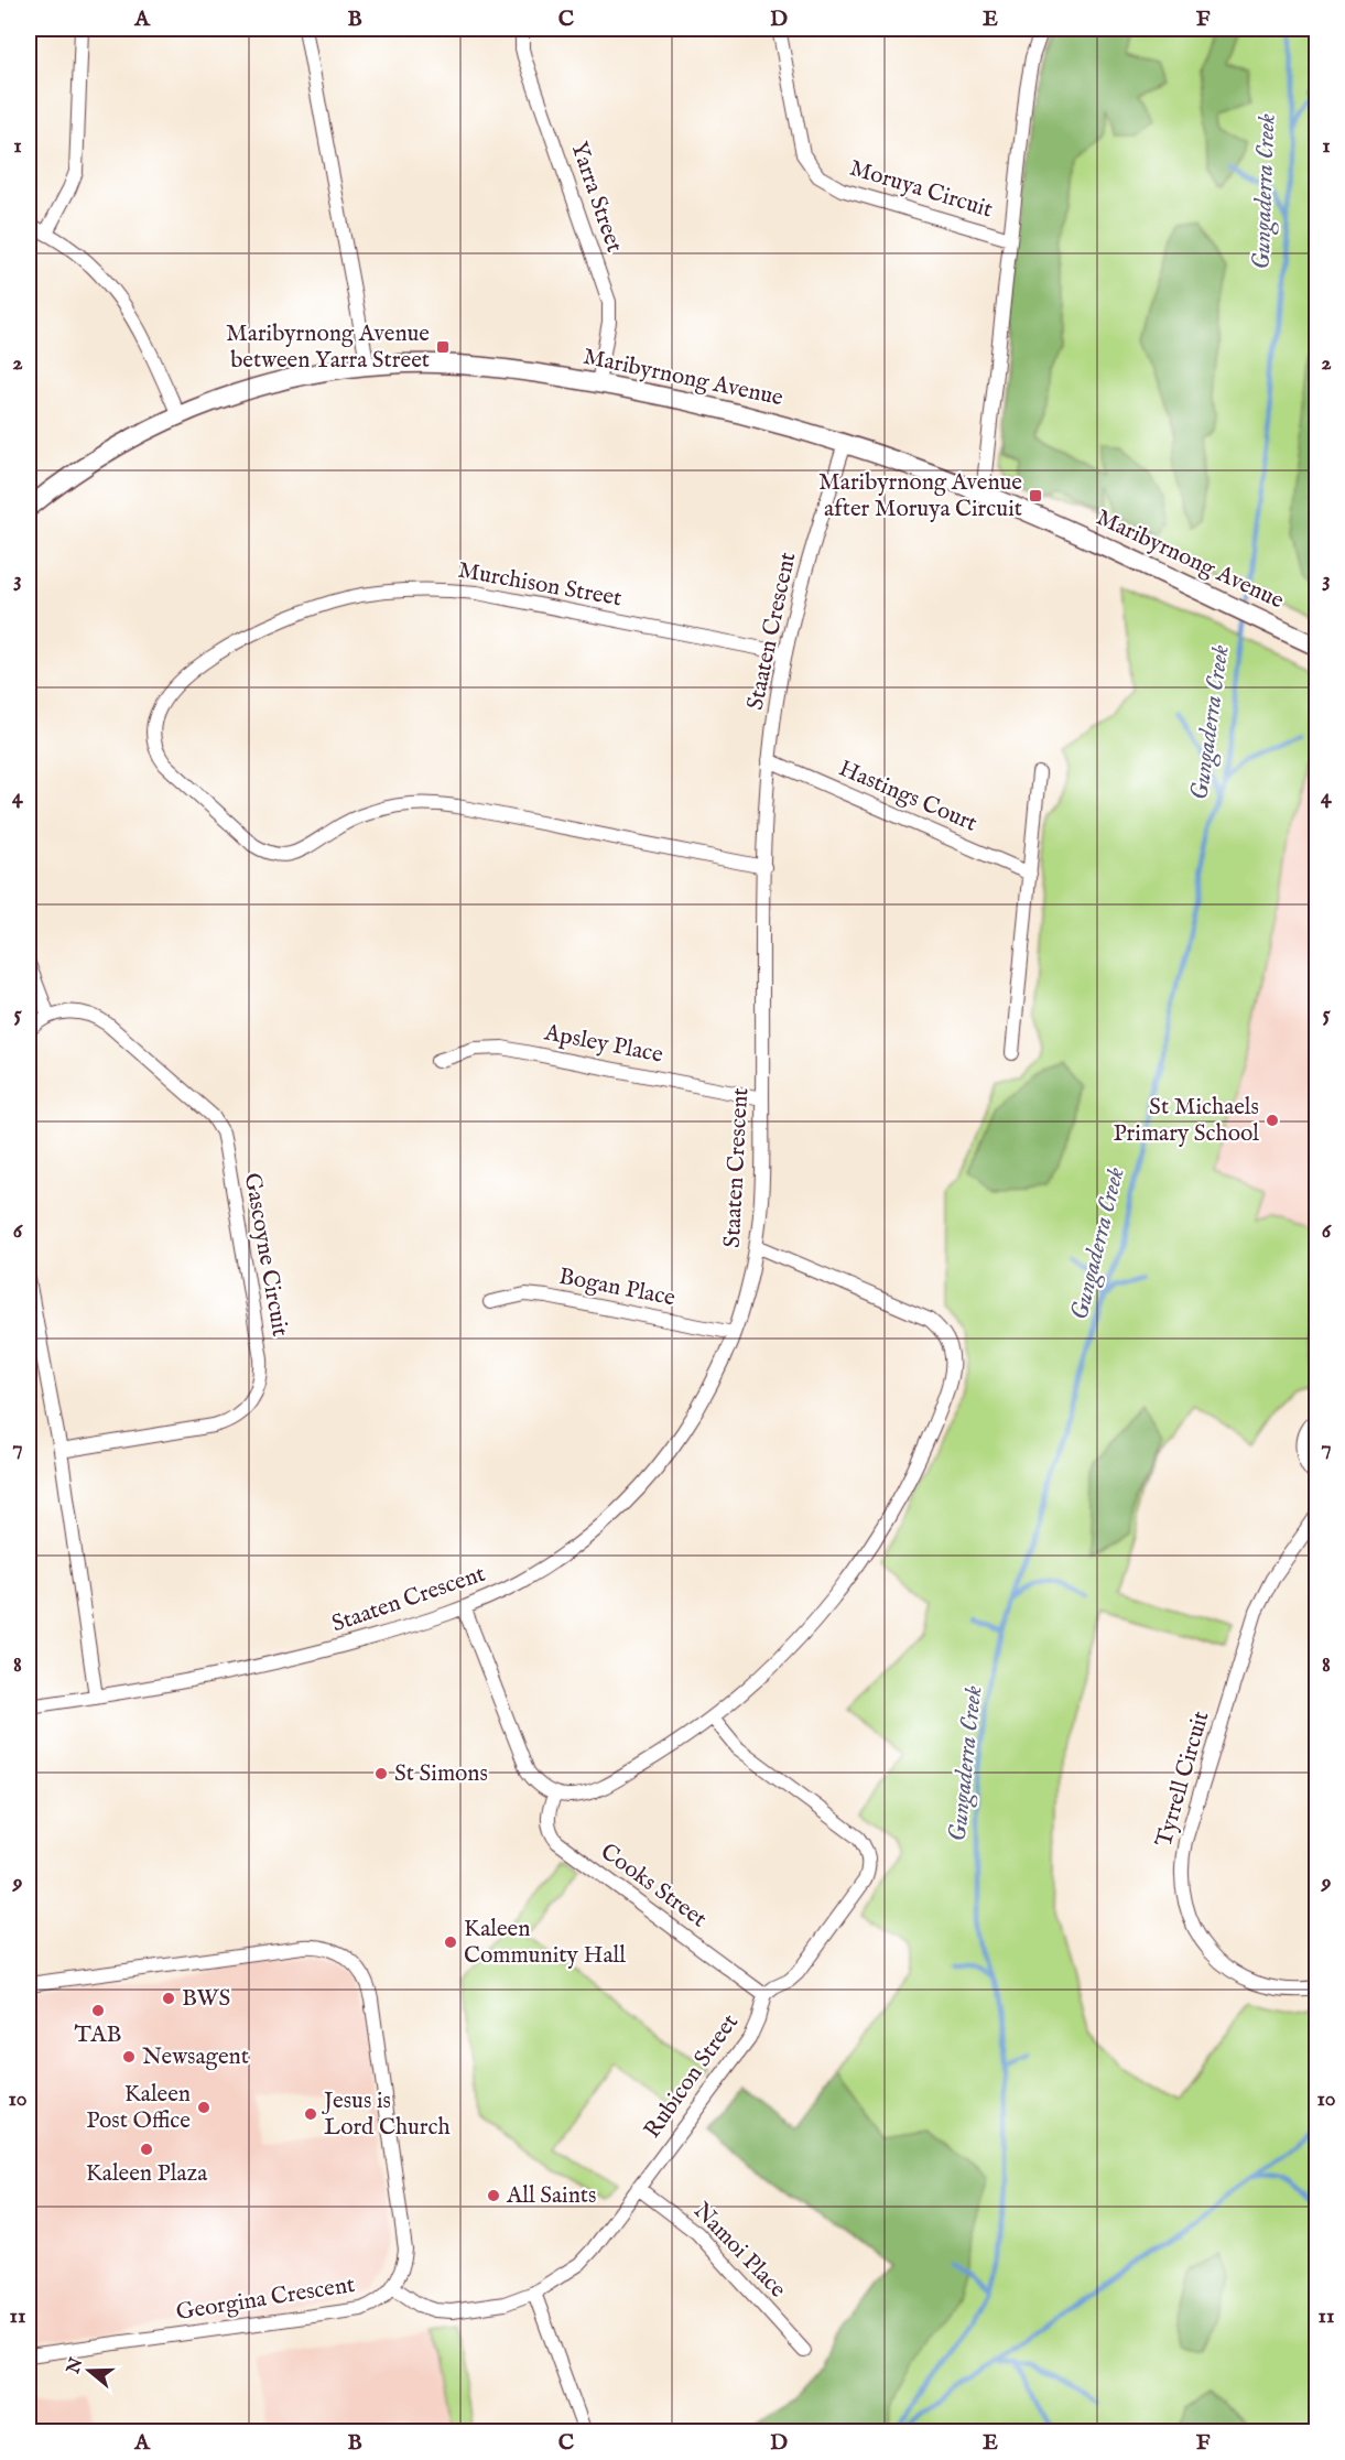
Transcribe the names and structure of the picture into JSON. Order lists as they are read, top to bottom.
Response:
{
  "streets": {
    "street": [
      "Moruya Circuit",
      "Yarra Street",
      "Maribyrnong Avenue",
      "Murchison Street",
      "Staaten Crescent",
      "Hastings Court",
      "Apsley Place",
      "Gascoyne Circuit",
      "Bogan Place",
      "Tyrrell Circuit",
      "Cooks Street",
      "Rubicon Street",
      "Namoi Place",
      "Georgina Crescent"
    ]
  },
  "crossings": [
    ["Moruya Circuit", "Maribyrnong Avenue"],
    ["Yarra Street", "Maribyrnong Avenue"],
    ["Maribyrnong Avenue", "Staaten Crescent"],
    ["Murchison Street", "Staaten Crescent"],
    ["Staaten Crescent", "Hastings Court"],
    ["Staaten Crescent", "Apsley Place"],
    ["Staaten Crescent", "Bogan Place"],
    ["Cooks Street", "Rubicon Street"],
    ["Rubicon Street", "Namoi Place"],
    ["Rubicon Street", "Georgina Crescent"]
  ],
  "water": ["Gungaderra Creek"],
  "places": {
    "transit": ["Maribyrnong Avenue between Yarra Street", "Maribyrnong Avenue after Moruya Circuit"],
    "other": [
      "St Michaels Primary School",
      "St Simons",
      "Kaleen Community Hall",
      "BWS",
      "TAB",
      "Newsagent",
      "Kaleen Post Office",
      "Jesus is Lord Church",
      "Kaleen Plaza",
      "All Saints"
    ]
  },
  "north": "left",
  "grid": {
    "columns": [
      "A",
      "B",
      "C",
      "D",
      "E",
      "F"
    ],
    "rows": [
      "1",
      "2",
      "3",
      "4",
      "5",
      "6",
      "7",
      "8",
      "9",
      "10",
      "11"
    ]
  }
}
